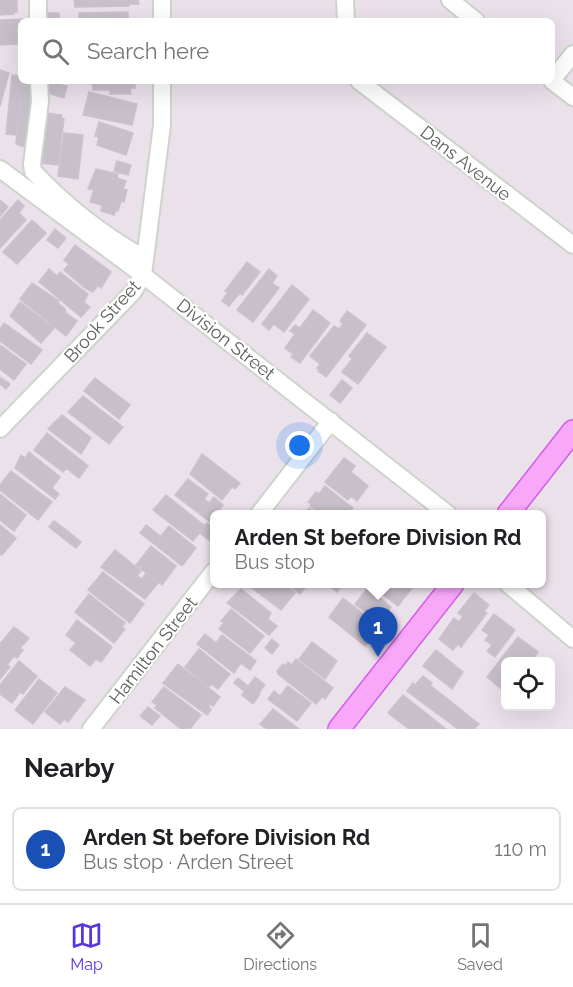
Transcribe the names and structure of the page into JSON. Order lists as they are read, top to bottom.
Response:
{
  "streets": {
    "street": [
      "Dans Avenue",
      "Brook Street",
      "Division Street",
      "Hamilton Street"
    ]
  },
  "crossings": [
    ["Brook Street", "Division Street"]
  ],
  "page": {
    "search": "Search here",
    "popup": ["Arden St before Division Rd", "Bus stop"],
    "pins": "1",
    "heading": "Nearby",
    "list": [
      {
        "mark": "1",
        "name": "Arden St before Division Rd",
        "note": "Bus stop · Arden Street",
        "value": "110 m"
      }
    ],
    "nav": ["Map", "Directions", "Saved"]
  }
}
